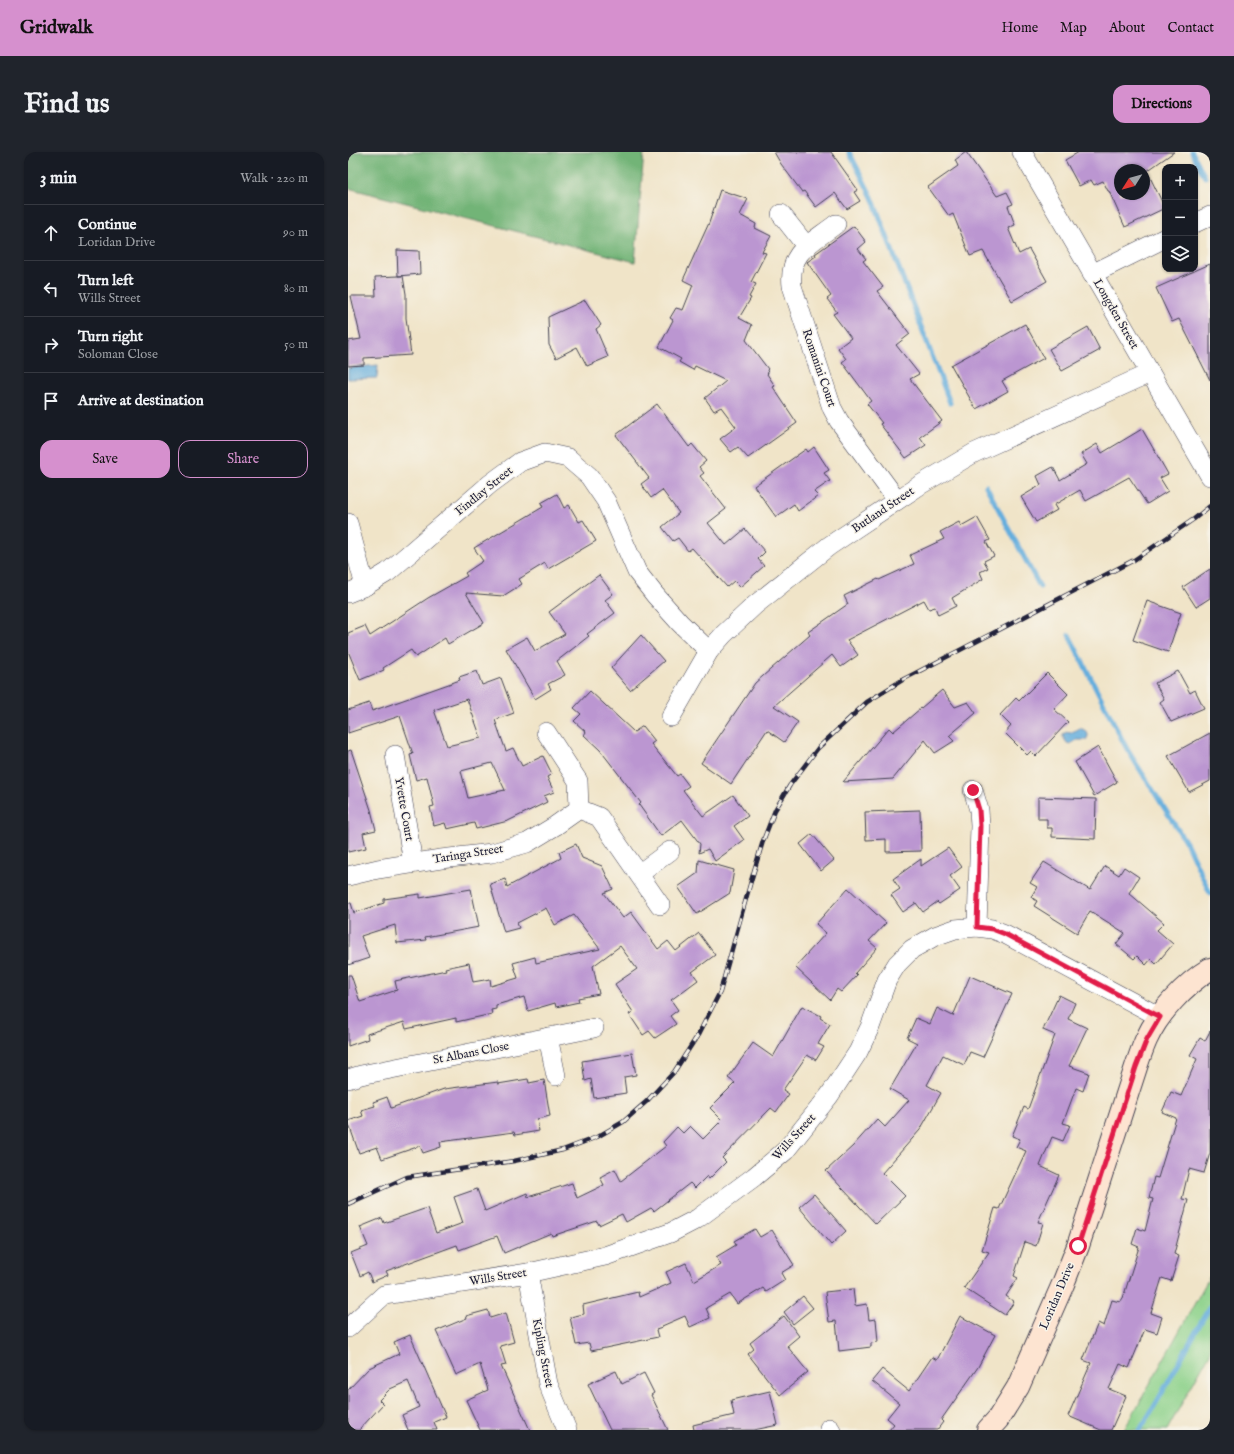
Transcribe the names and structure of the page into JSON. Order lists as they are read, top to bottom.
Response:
{
  "streets": {
    "street": [
      "Longden Street",
      "Romanini Court",
      "Findlay Street",
      "Butland Street",
      "Yvette Court",
      "Taringa Street",
      "St Albans Close",
      "Wills Street",
      "Loridan Drive",
      "Kipling Street"
    ]
  },
  "crossings": [
    ["Longden Street", "Butland Street"],
    ["Romanini Court", "Butland Street"],
    ["Findlay Street", "Butland Street"],
    ["Yvette Court", "Taringa Street"],
    ["Wills Street", "Loridan Drive"],
    ["Wills Street", "Kipling Street"]
  ],
  "north": "bottom left",
  "page": {
    "header": "Gridwalk",
    "nav": [
      "Home",
      "Map",
      "About",
      "Contact"
    ],
    "buttons": [
      "Directions",
      ["Save", "Share"]
    ],
    "title": "Find us",
    "heading": ["3 min", "Walk · 220 m"],
    "map_buttons": ["+", "−"],
    "list": [
      ["Continue", "Loridan Drive", "90 m"],
      ["Turn left", "Wills Street", "80 m"],
      ["Turn right", "Soloman Close", "50 m"],
      "Arrive at destination"
    ]
  }
}
